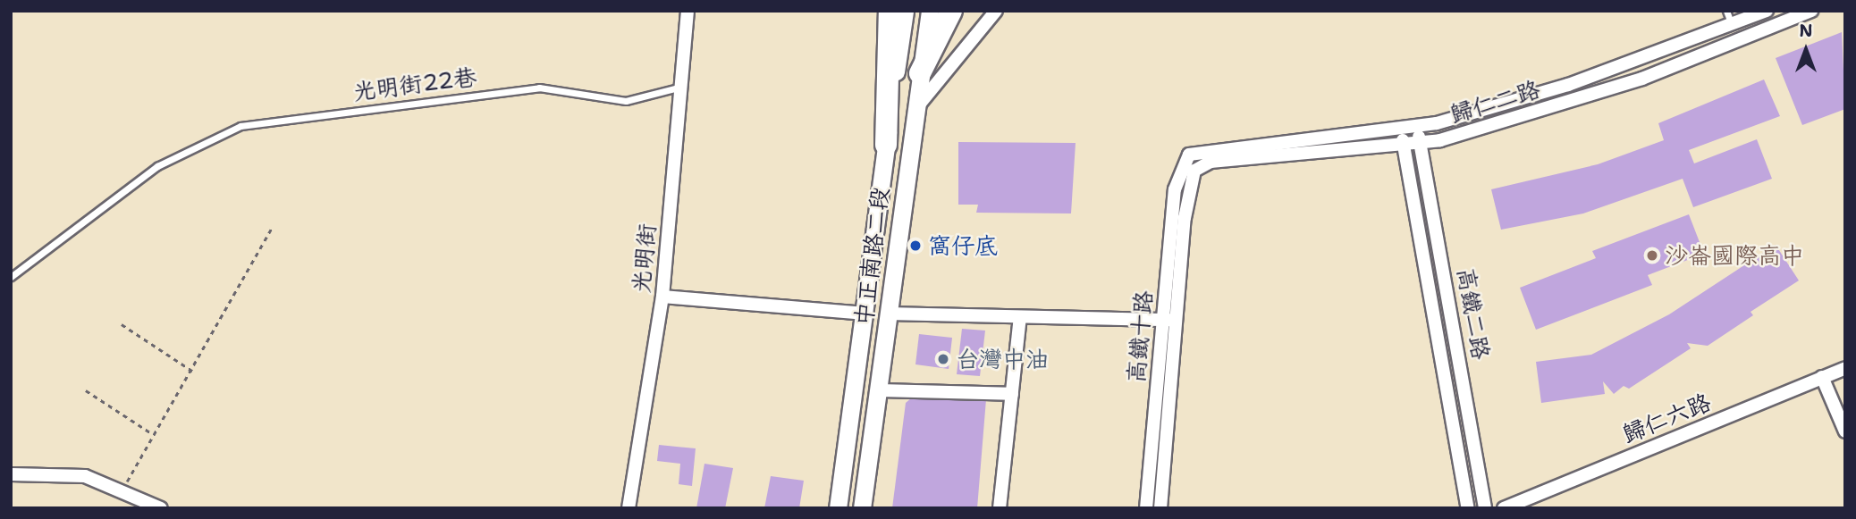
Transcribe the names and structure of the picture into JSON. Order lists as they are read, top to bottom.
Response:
{
  "streets": {
    "street": [
      "歸仁二路",
      "中正南路二段",
      "光明街",
      "高鐵二路",
      "高鐵十路",
      "歸仁六路"
    ],
    "lane": ["光明街22巷"]
  },
  "crossings": [
    ["光明街22巷", "光明街"],
    ["歸仁二路", "高鐵二路"],
    ["歸仁二路", "高鐵十路"]
  ],
  "places": ["窩仔底", "沙崙國際高中", "台灣中油"],
  "north": "top"
}
